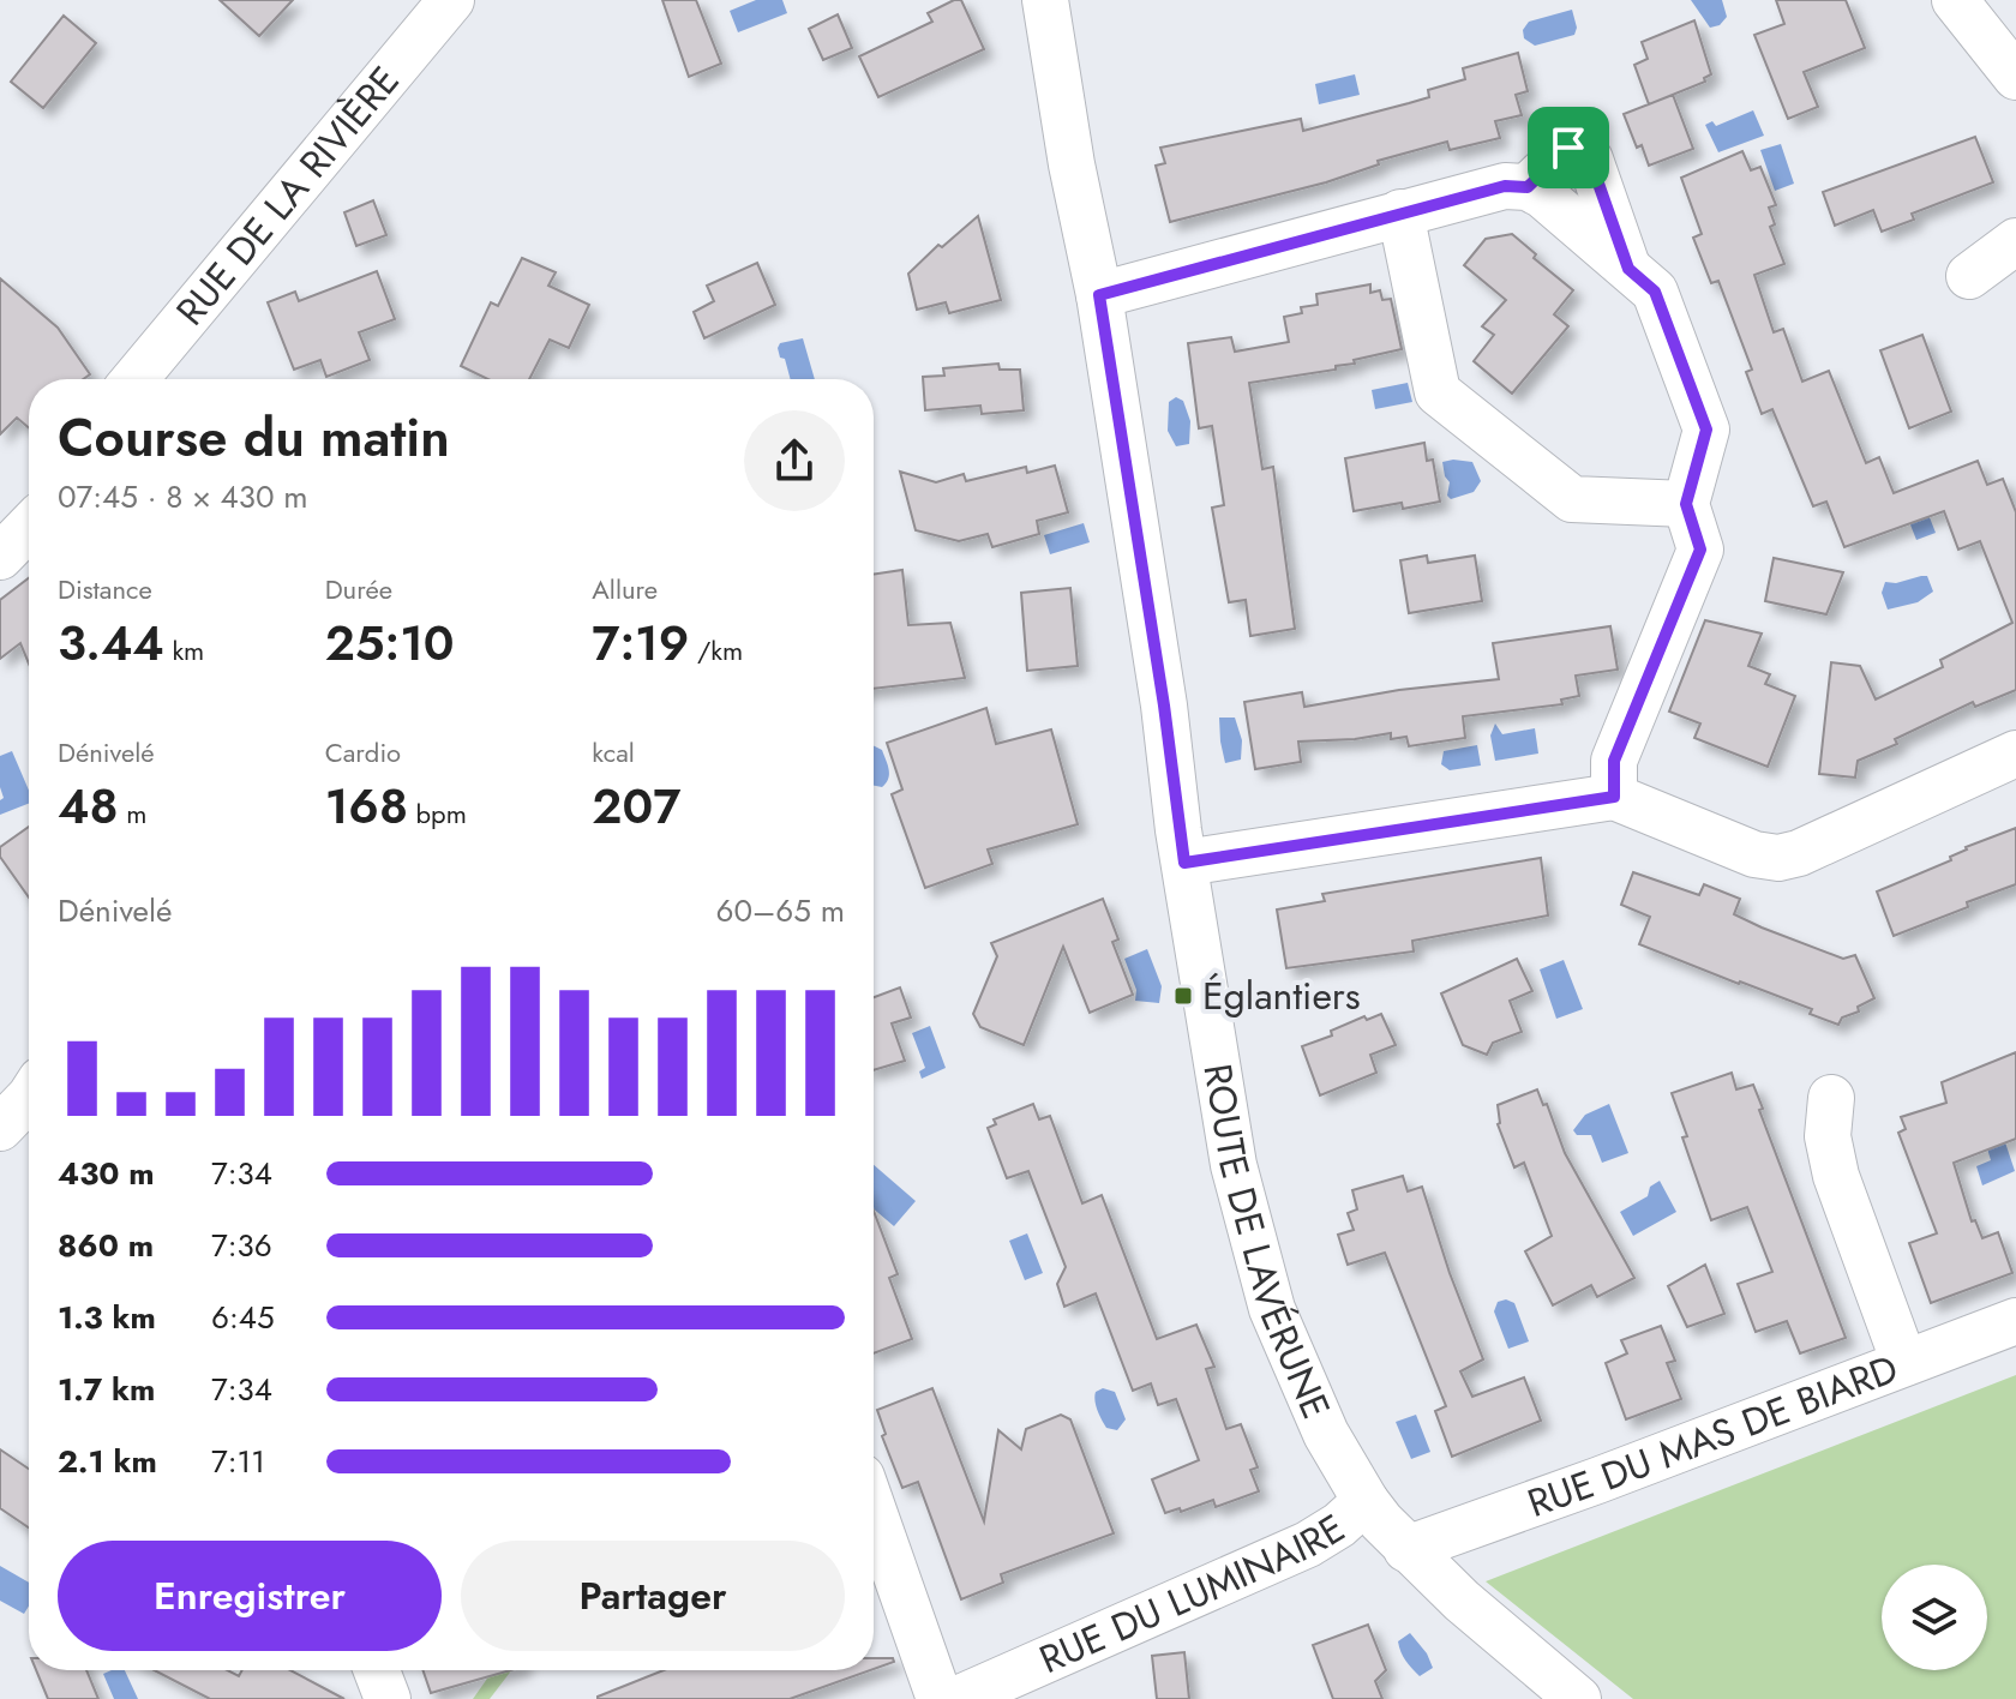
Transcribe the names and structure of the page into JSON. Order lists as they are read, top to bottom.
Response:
{
  "streets": {
    "street": [
      "RUE DE LA RIVIÈRE",
      "ROUTE DE LAVÉRUNE",
      "RUE DU MAS DE BIARD",
      "RUE DU LUMINAIRE"
    ]
  },
  "crossings": [
    ["ROUTE DE LAVÉRUNE", "RUE DU MAS DE BIARD"],
    ["ROUTE DE LAVÉRUNE", "RUE DU LUMINAIRE"]
  ],
  "places": {
    "transit": ["Églantiers"]
  },
  "page": {
    "heading": ["Course du matin", "07:45 · 8 × 430 m"],
    "stats": [
      ["Distance", "3.44 km"],
      ["Durée", "25:10"],
      ["Allure", "7:19 /km"],
      ["Dénivelé", "48 m"],
      ["Cardio", "168 bpm"],
      ["kcal", "207"]
    ],
    "chart": ["Dénivelé", "60–65 m"],
    "list": [
      {
        "name": "430 m",
        "note": "7:34"
      },
      {
        "name": "860 m",
        "note": "7:36"
      },
      {
        "name": "1.3 km",
        "note": "6:45"
      },
      {
        "name": "1.7 km",
        "note": "7:34"
      },
      {
        "name": "2.1 km",
        "note": "7:11"
      }
    ],
    "buttons": ["Enregistrer", "Partager"]
  }
}
